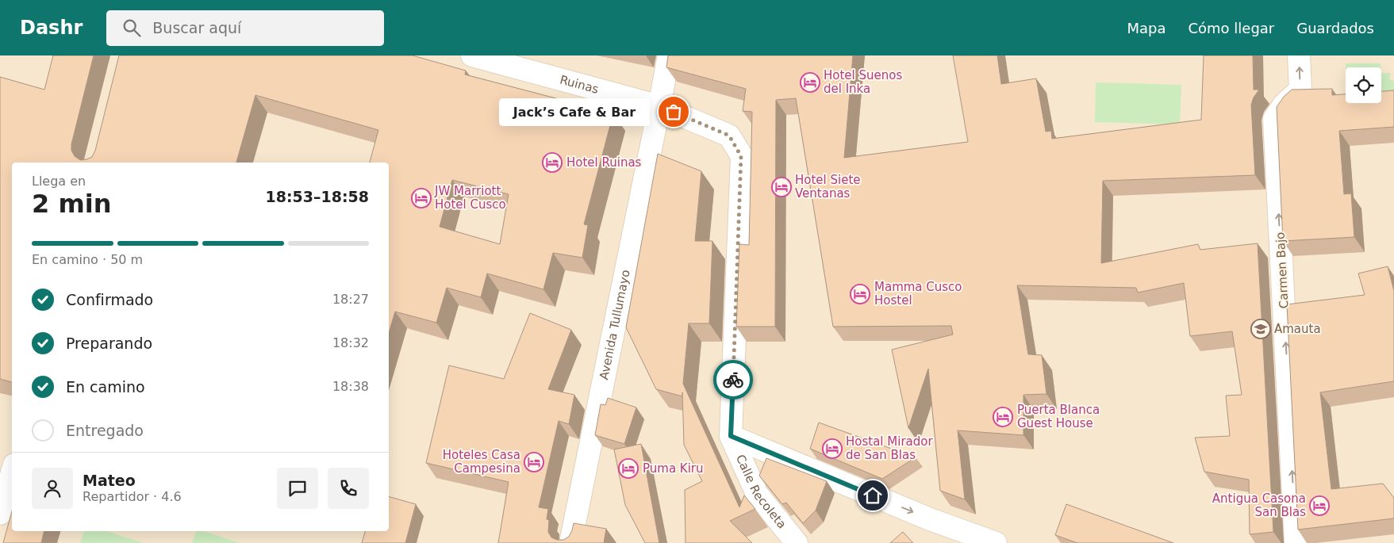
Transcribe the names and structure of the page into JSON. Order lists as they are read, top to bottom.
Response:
{
  "streets": {
    "street": [
      "Ruinas",
      "Carmen Bajo",
      "Avenida Tullumayo",
      "Calle Recoleta"
    ]
  },
  "crossings": [
    ["Ruinas", "Avenida Tullumayo"],
    ["Ruinas", "Calle Recoleta"]
  ],
  "one_way": ["Carmen Bajo"],
  "places": {
    "hotel": [
      "Hotel Suenos del Inka",
      "Hotel Ruinas",
      "Hotel Siete Ventanas",
      "JW Marriott Hotel Cusco",
      "Mamma Cusco Hostel",
      "Puerta Blanca Guest House",
      "Hostal Mirador de San Blas",
      "Hoteles Casa Campesina",
      "Puma Kiru",
      "Antigua Casona San Blas"
    ],
    "other": ["Jack’s Cafe & Bar"],
    "school or university": ["Amauta"]
  },
  "page": {
    "header": "Dashr",
    "search": "Buscar aquí",
    "nav": ["Mapa", "Cómo llegar", "Guardados"],
    "bubble": "Jack’s Cafe & Bar",
    "heading": ["2 min", "Llega en", "18:53–18:58"],
    "panel": ["Mateo", "Repartidor · 4.6"],
    "bar": "En camino · 50 m",
    "list": [
      ["Confirmado", "18:27"],
      ["Preparando", "18:32"],
      ["En camino", "18:38"],
      "Entregado"
    ]
  }
}
